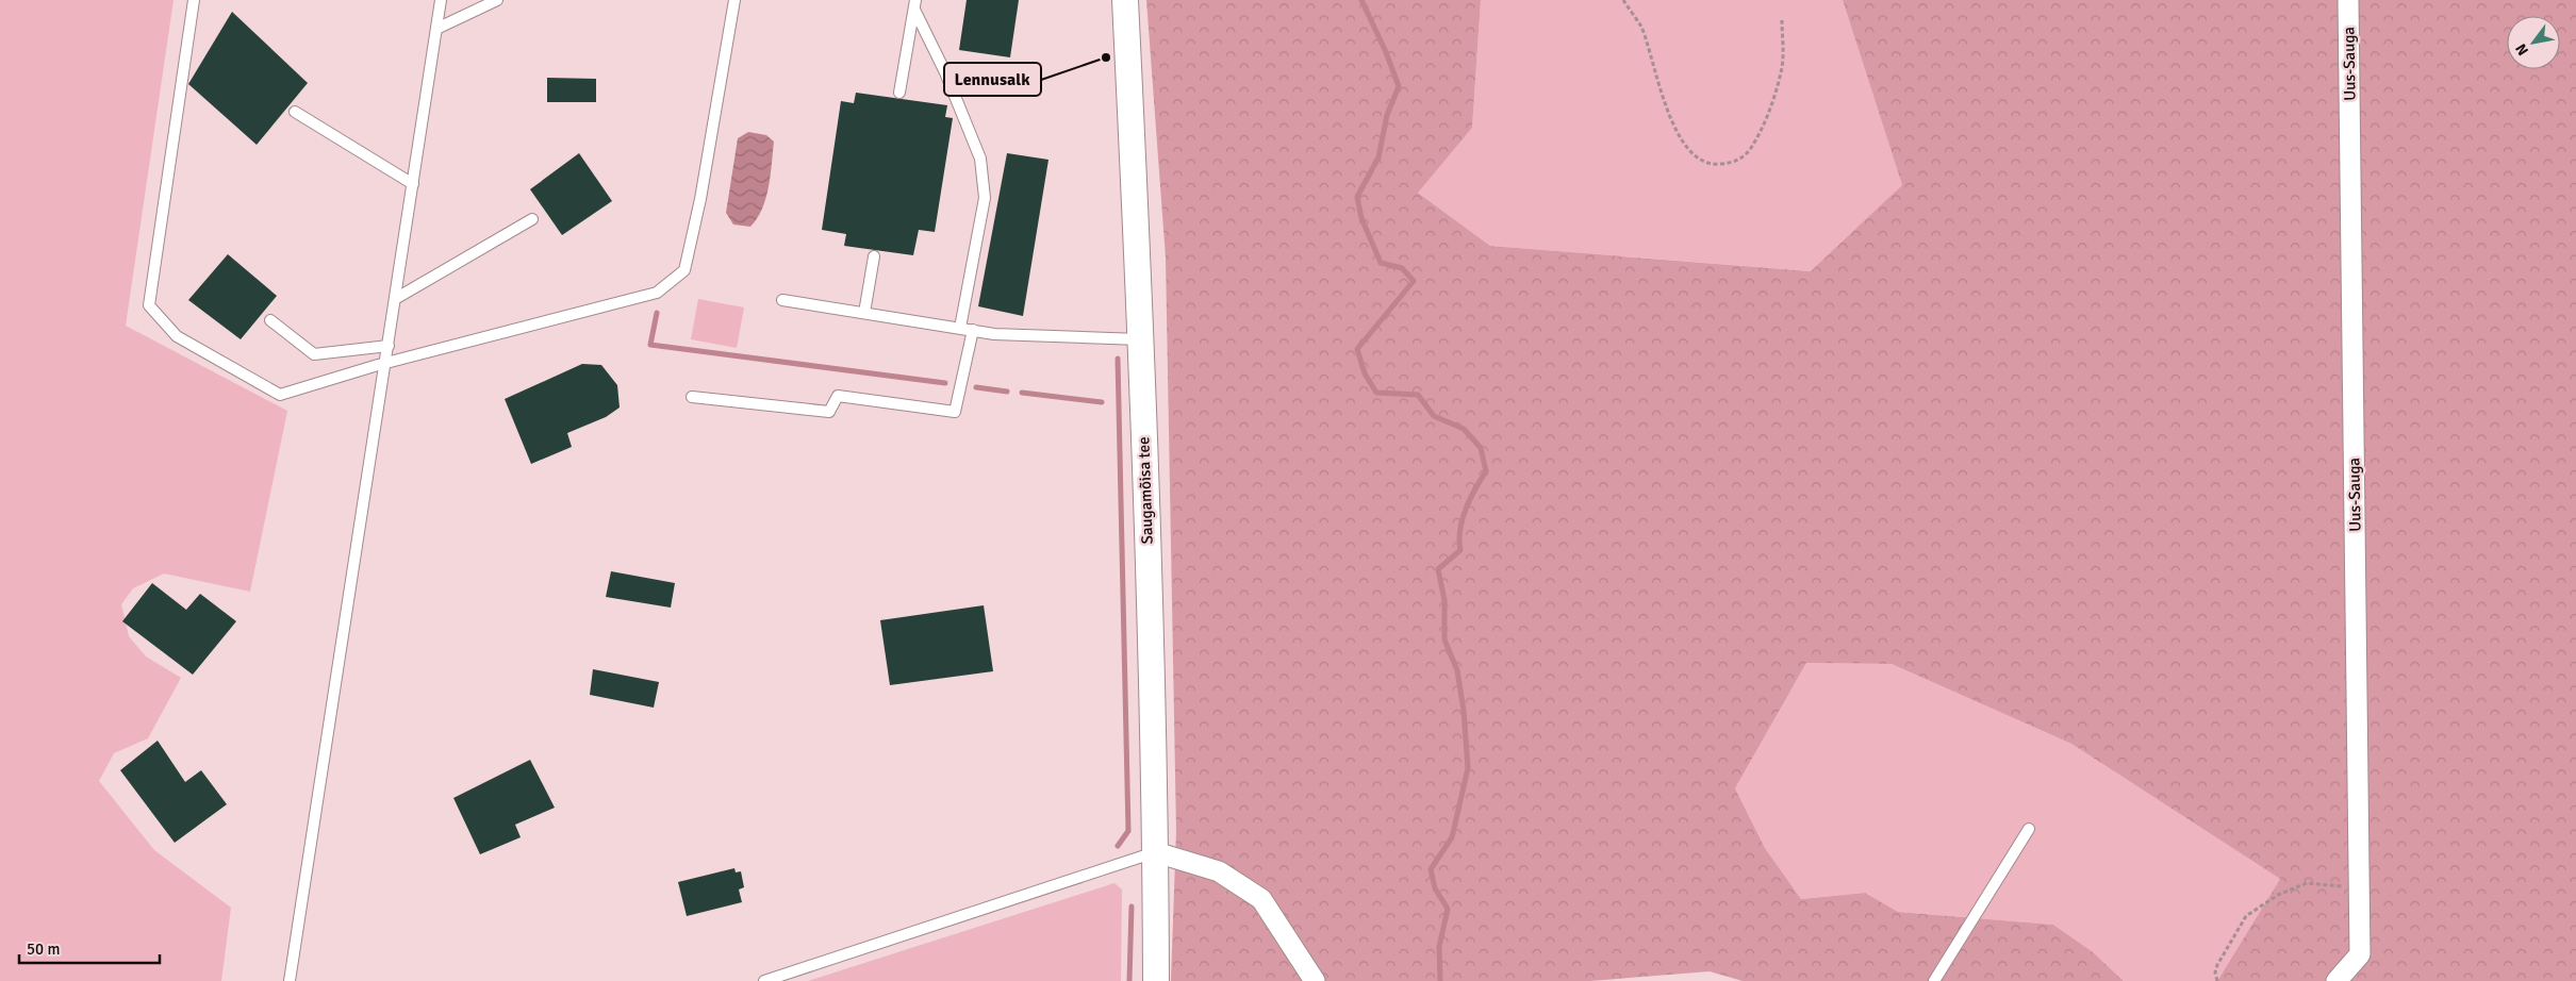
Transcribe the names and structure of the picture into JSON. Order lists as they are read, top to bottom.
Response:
{
  "streets": {
    "street": ["Uus-Sauga", "Saugamõisa tee"]
  },
  "places": ["Lennusalk"],
  "scale_bar": "50 m",
  "north": "bottom left"
}
